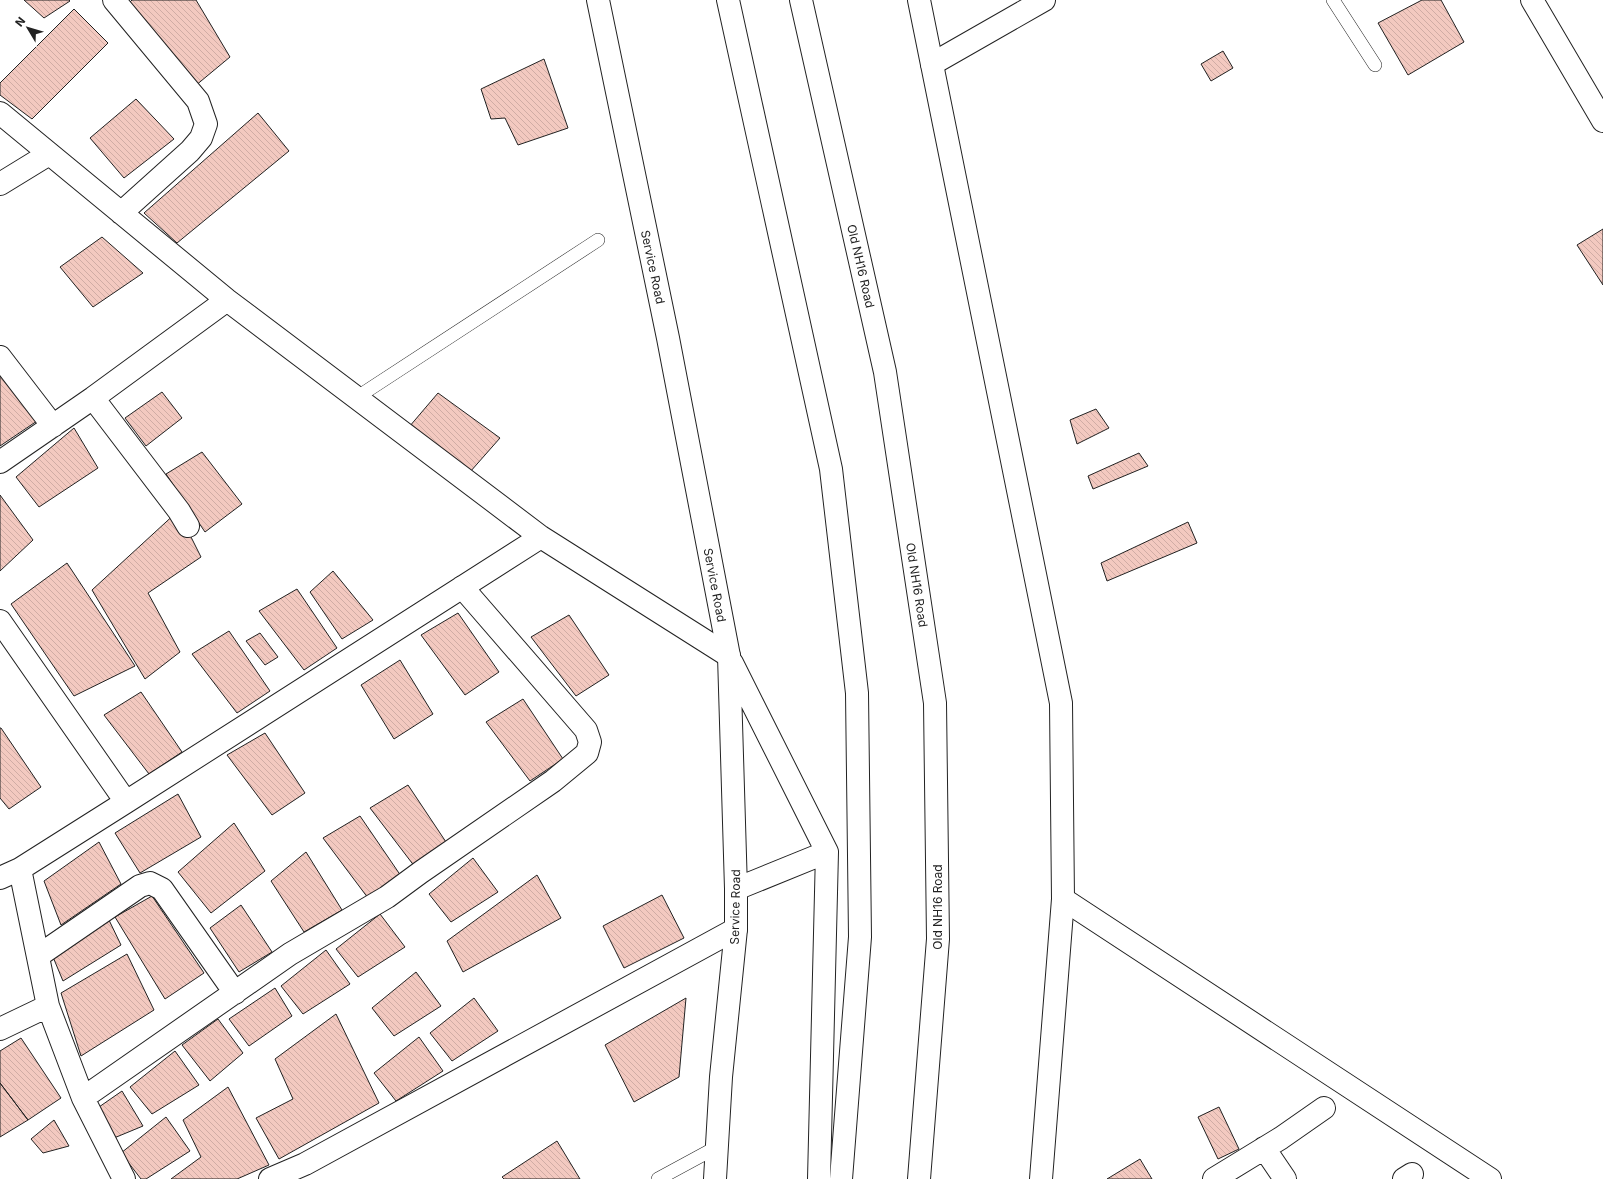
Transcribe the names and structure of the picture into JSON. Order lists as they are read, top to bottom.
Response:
{
  "streets": {
    "street": ["Old NH16 Road", "Service Road"]
  },
  "north": "top left"
}
